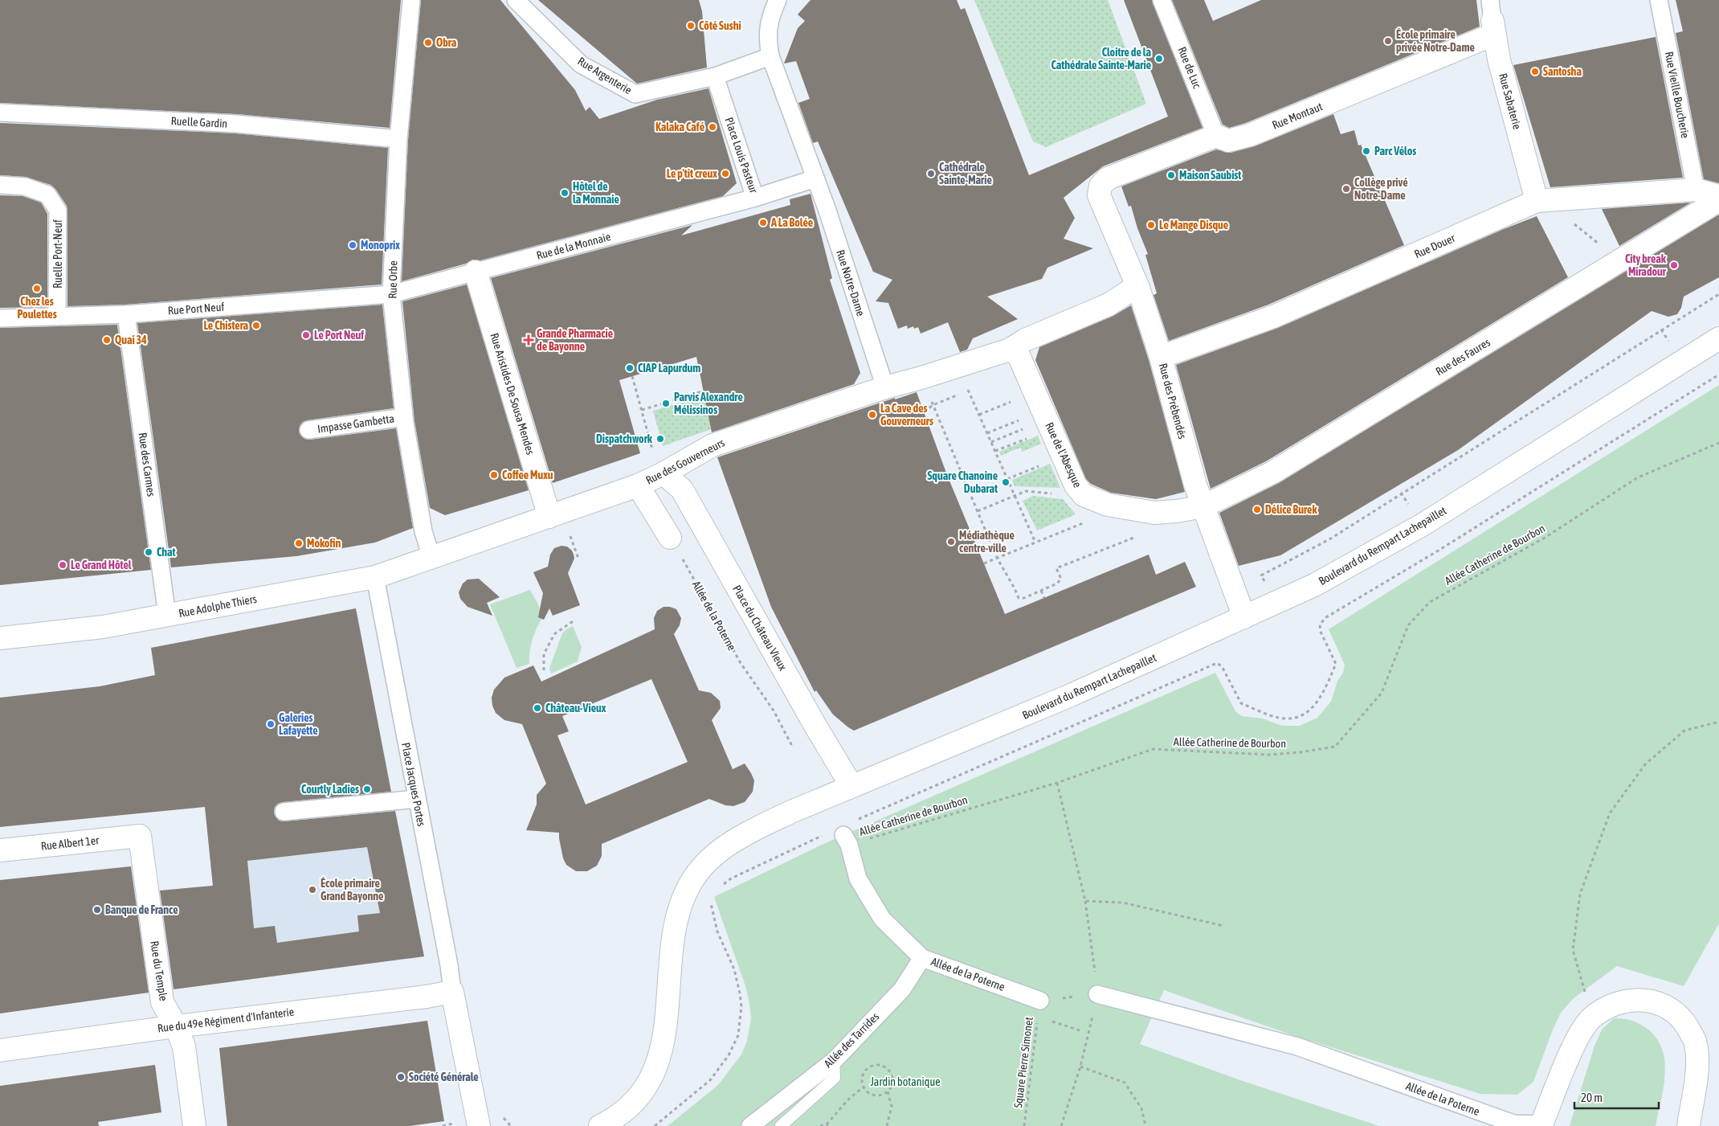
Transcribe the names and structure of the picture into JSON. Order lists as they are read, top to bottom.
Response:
{
  "streets": {
    "street": [
      "Rue de Luc",
      "Rue Argenterie",
      "Rue Vieille Boucherie",
      "Rue Sabaterie",
      "Rue Montaut",
      "Ruelle Gardin",
      "Place Louis Pasteur",
      "Rue de la Monnaie",
      "Rue Douer",
      "Ruelle Port-Neuf",
      "Rue Orbe",
      "Rue Notre-Dame",
      "Rue Port Neuf",
      "Rue des Faures",
      "Rue Aristides De Sousa Mendes",
      "Rue des Prébendés",
      "Impasse Gambetta",
      "Rue de l'Abesque",
      "Rue des Gouverneurs",
      "Rue des Carmes",
      "Boulevard du Rempart Lachepaillet",
      "Rue Adolphe Thiers",
      "Allée de la Poterne",
      "Place du Château Vieux",
      "Place Jacques Portes",
      "Rue Albert 1er",
      "Rue du Temple",
      "Rue du 49e Régiment d'Infanterie",
      "Allée des Tarrides"
    ],
    "path": ["Allée Catherine de Bourbon", "Square Pierre Simonet"]
  },
  "crossings": [
    ["Rue de Luc", "Rue Montaut"],
    ["Rue de Luc", "Rue des Prébendés"],
    ["Rue Argenterie", "Place Louis Pasteur"],
    ["Rue Vieille Boucherie", "Rue Douer"],
    ["Rue Sabaterie", "Rue Montaut"],
    ["Rue Sabaterie", "Rue Douer"],
    ["Rue Montaut", "Rue des Prébendés"],
    ["Ruelle Gardin", "Rue Orbe"],
    ["Place Louis Pasteur", "Rue de la Monnaie"],
    ["Place Louis Pasteur", "Rue Notre-Dame"],
    ["Rue de la Monnaie", "Rue Orbe"],
    ["Rue de la Monnaie", "Rue Port Neuf"],
    ["Rue de la Monnaie", "Rue Aristides De Sousa Mendes"],
    ["Rue Douer", "Rue des Prébendés"],
    ["Ruelle Port-Neuf", "Rue Port Neuf"],
    ["Rue Orbe", "Rue Port Neuf"],
    ["Rue Orbe", "Impasse Gambetta"],
    ["Rue Orbe", "Rue des Gouverneurs"],
    ["Rue Orbe", "Rue Adolphe Thiers"],
    ["Rue Notre-Dame", "Rue des Gouverneurs"],
    ["Rue Port Neuf", "Rue des Carmes"],
    ["Rue des Faures", "Rue des Prébendés"],
    ["Rue des Faures", "Rue de l'Abesque"],
    ["Rue Aristides De Sousa Mendes", "Rue des Gouverneurs"],
    ["Rue des Prébendés", "Rue de l'Abesque"],
    ["Rue des Prébendés", "Rue des Gouverneurs"],
    ["Rue des Prébendés", "Boulevard du Rempart Lachepaillet"],
    ["Rue de l'Abesque", "Rue des Gouverneurs"],
    ["Rue des Gouverneurs", "Rue Adolphe Thiers"],
    ["Rue des Gouverneurs", "Place du Château Vieux"],
    ["Rue des Carmes", "Rue Adolphe Thiers"],
    ["Boulevard du Rempart Lachepaillet", "Place du Château Vieux"],
    ["Allée Catherine de Bourbon", "Allée de la Poterne"],
    ["Rue Adolphe Thiers", "Place Jacques Portes"],
    ["Allée de la Poterne", "Allée des Tarrides"],
    ["Allée de la Poterne", "Square Pierre Simonet"],
    ["Place Jacques Portes", "Rue du 49e Régiment d'Infanterie"],
    ["Rue Albert 1er", "Rue du Temple"],
    ["Rue du Temple", "Rue du 49e Régiment d'Infanterie"]
  ],
  "parks": ["Jardin botanique"],
  "places": {
    "other": [
      "Côté Sushi",
      "École primaire privée Notre-Dame",
      "Obra",
      "Cloitre de la Cathédrale Sainte-Marie",
      "Santosha",
      "Kalaka Café",
      "Parc Vélos",
      "Le p'tit creux",
      "Cathédrale Sainte-Marie",
      "Maison Saubist",
      "Collège privé Notre-Dame",
      "Hôtel de la Monnaie",
      "A La Bolée",
      "Le Mange Disque",
      "Monoprix",
      "City break Miradour",
      "Chez les Poulettes",
      "Le Chistera",
      "Le Port Neuf",
      "Quai 34",
      "CIAP Lapurdum",
      "Parvis Alexandre Mélissinos",
      "La Cave des Gouverneurs",
      "Dispatchwork",
      "Coffee Muxu",
      "Square Chanoine Dubarat",
      "Délice Burek",
      "Médiathèque centre-ville",
      "Mokofin",
      "Chat",
      "Le Grand Hôtel",
      "Château-Vieux",
      "Galeries Lafayette",
      "Courtly Ladies",
      "École primaire Grand Bayonne",
      "Banque de France",
      "Société Générale"
    ],
    "health": ["Grande Pharmacie de Bayonne"]
  },
  "scale_bar": "20 m"
}
